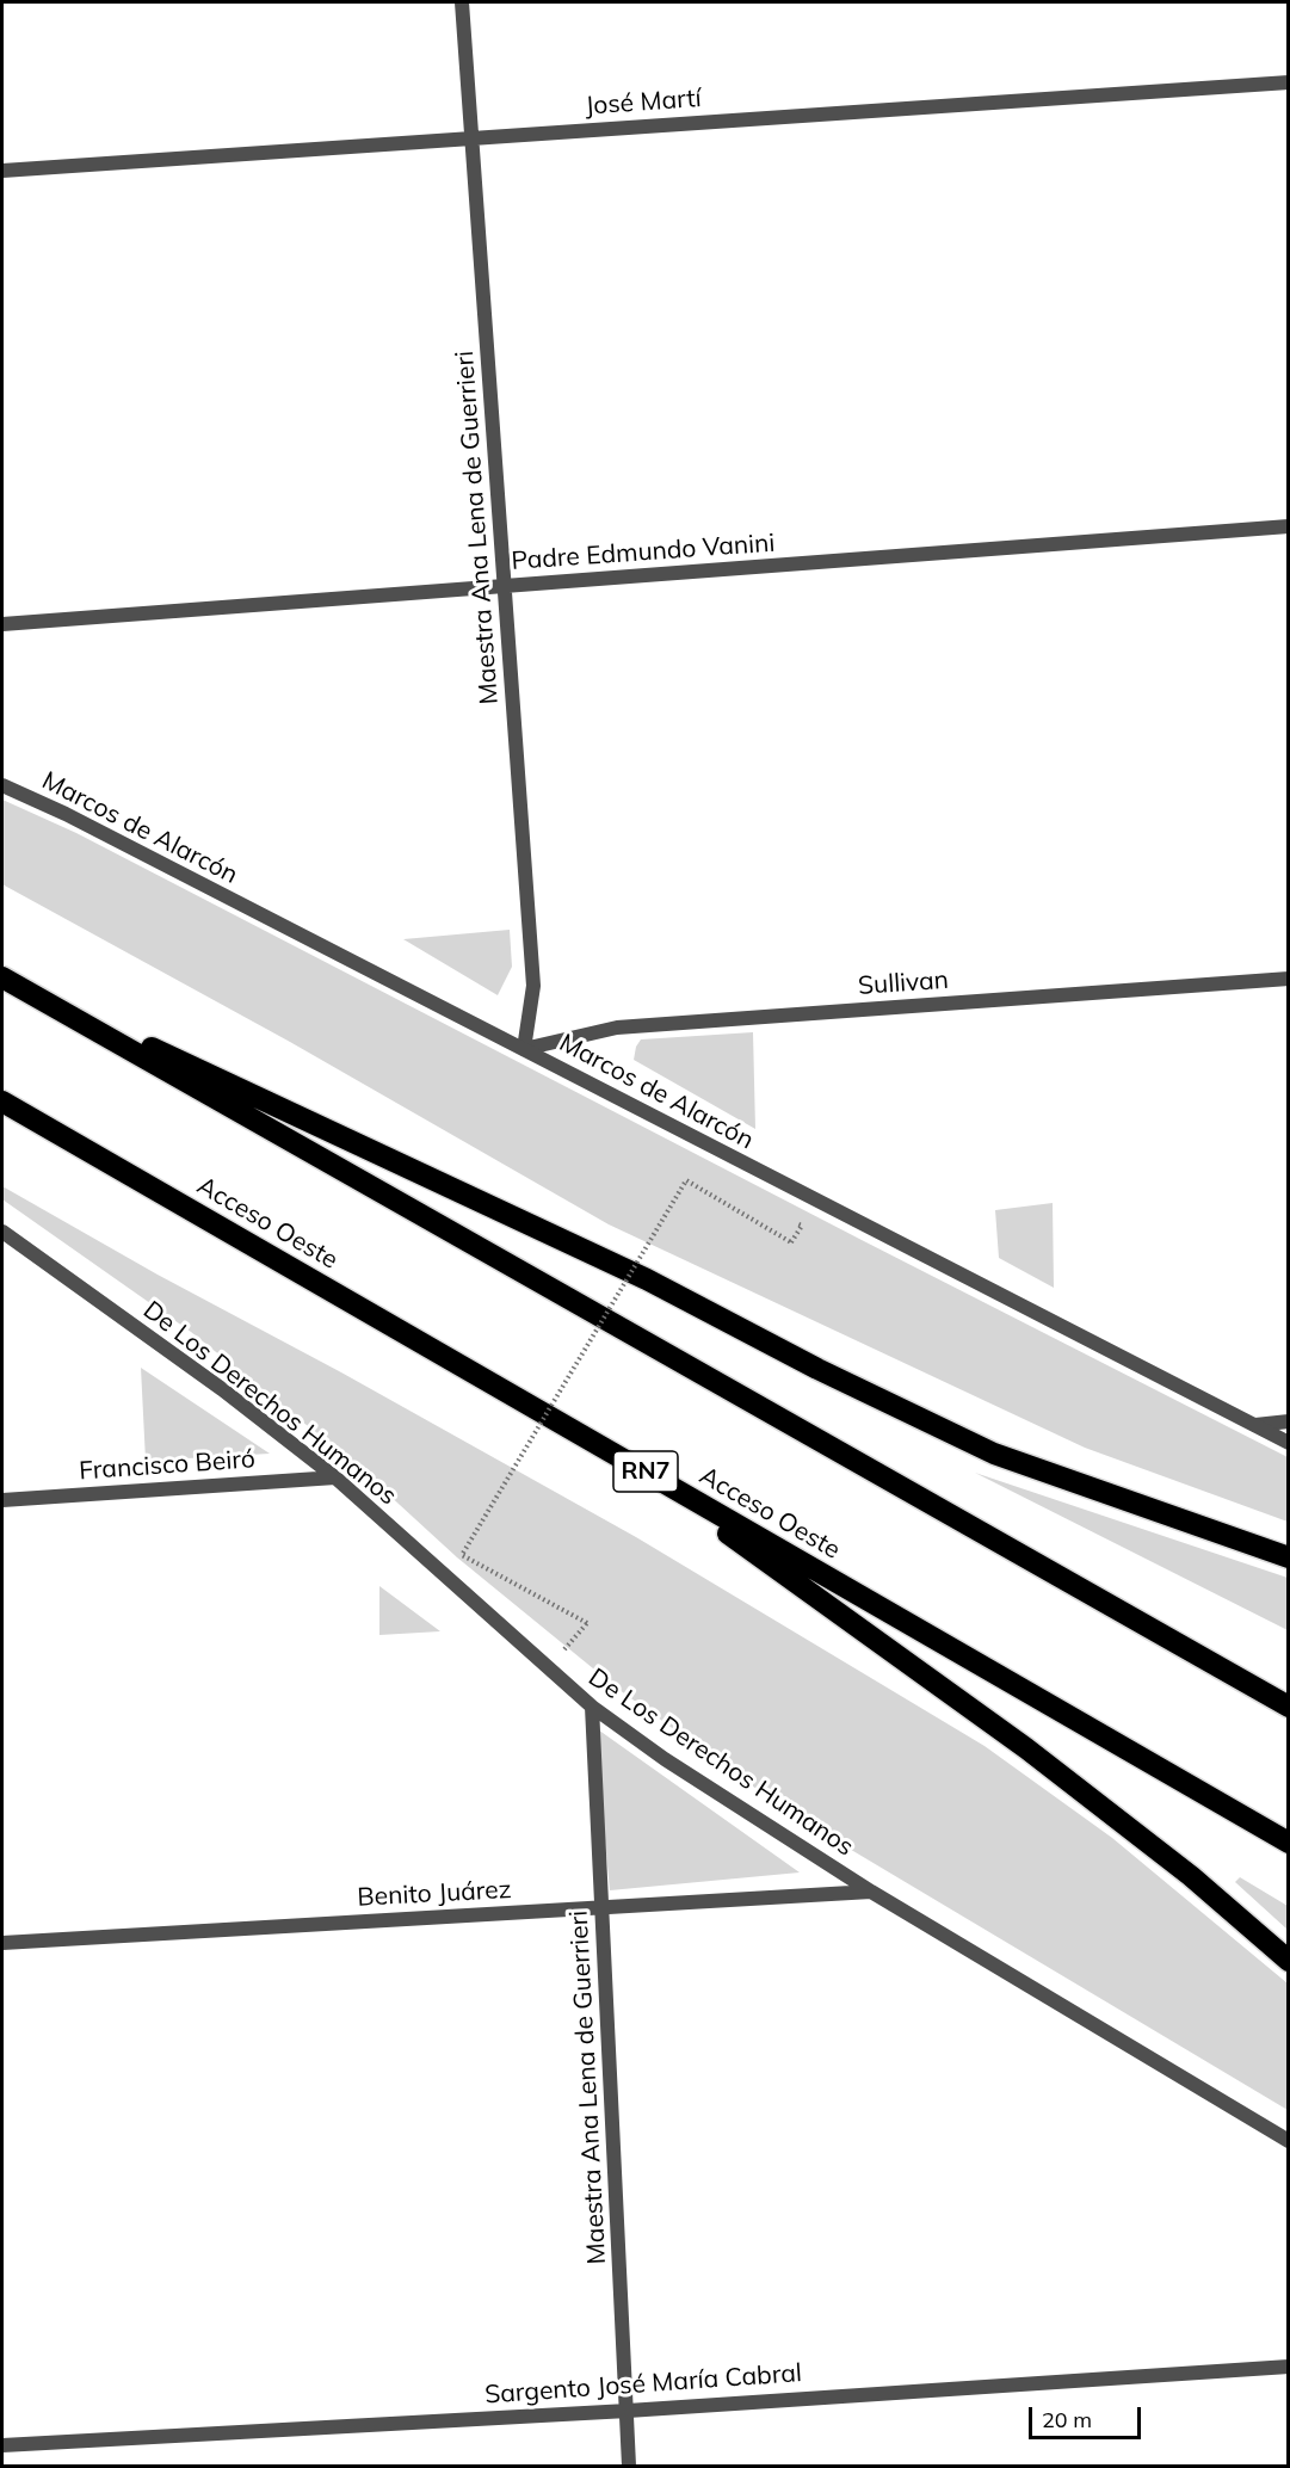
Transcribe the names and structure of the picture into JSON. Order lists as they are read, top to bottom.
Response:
{
  "streets": {
    "highway": ["Acceso Oeste", "RN7"],
    "street": [
      "José Martí",
      "Maestra Ana Lena de Guerrieri",
      "Padre Edmundo Vanini",
      "Marcos de Alarcón",
      "Sullivan",
      "De Los Derechos Humanos",
      "Francisco Beiró",
      "Benito Juárez",
      "Sargento José María Cabral"
    ]
  },
  "crossings": [
    ["José Martí", "Maestra Ana Lena de Guerrieri"],
    ["Maestra Ana Lena de Guerrieri", "Padre Edmundo Vanini"],
    ["Maestra Ana Lena de Guerrieri", "Marcos de Alarcón"],
    ["Maestra Ana Lena de Guerrieri", "Sullivan"],
    ["Maestra Ana Lena de Guerrieri", "De Los Derechos Humanos"],
    ["Maestra Ana Lena de Guerrieri", "Benito Juárez"],
    ["Maestra Ana Lena de Guerrieri", "Sargento José María Cabral"],
    ["Marcos de Alarcón", "Sullivan"],
    ["De Los Derechos Humanos", "Francisco Beiró"],
    ["De Los Derechos Humanos", "Benito Juárez"]
  ],
  "scale_bar": "20 m"
}
